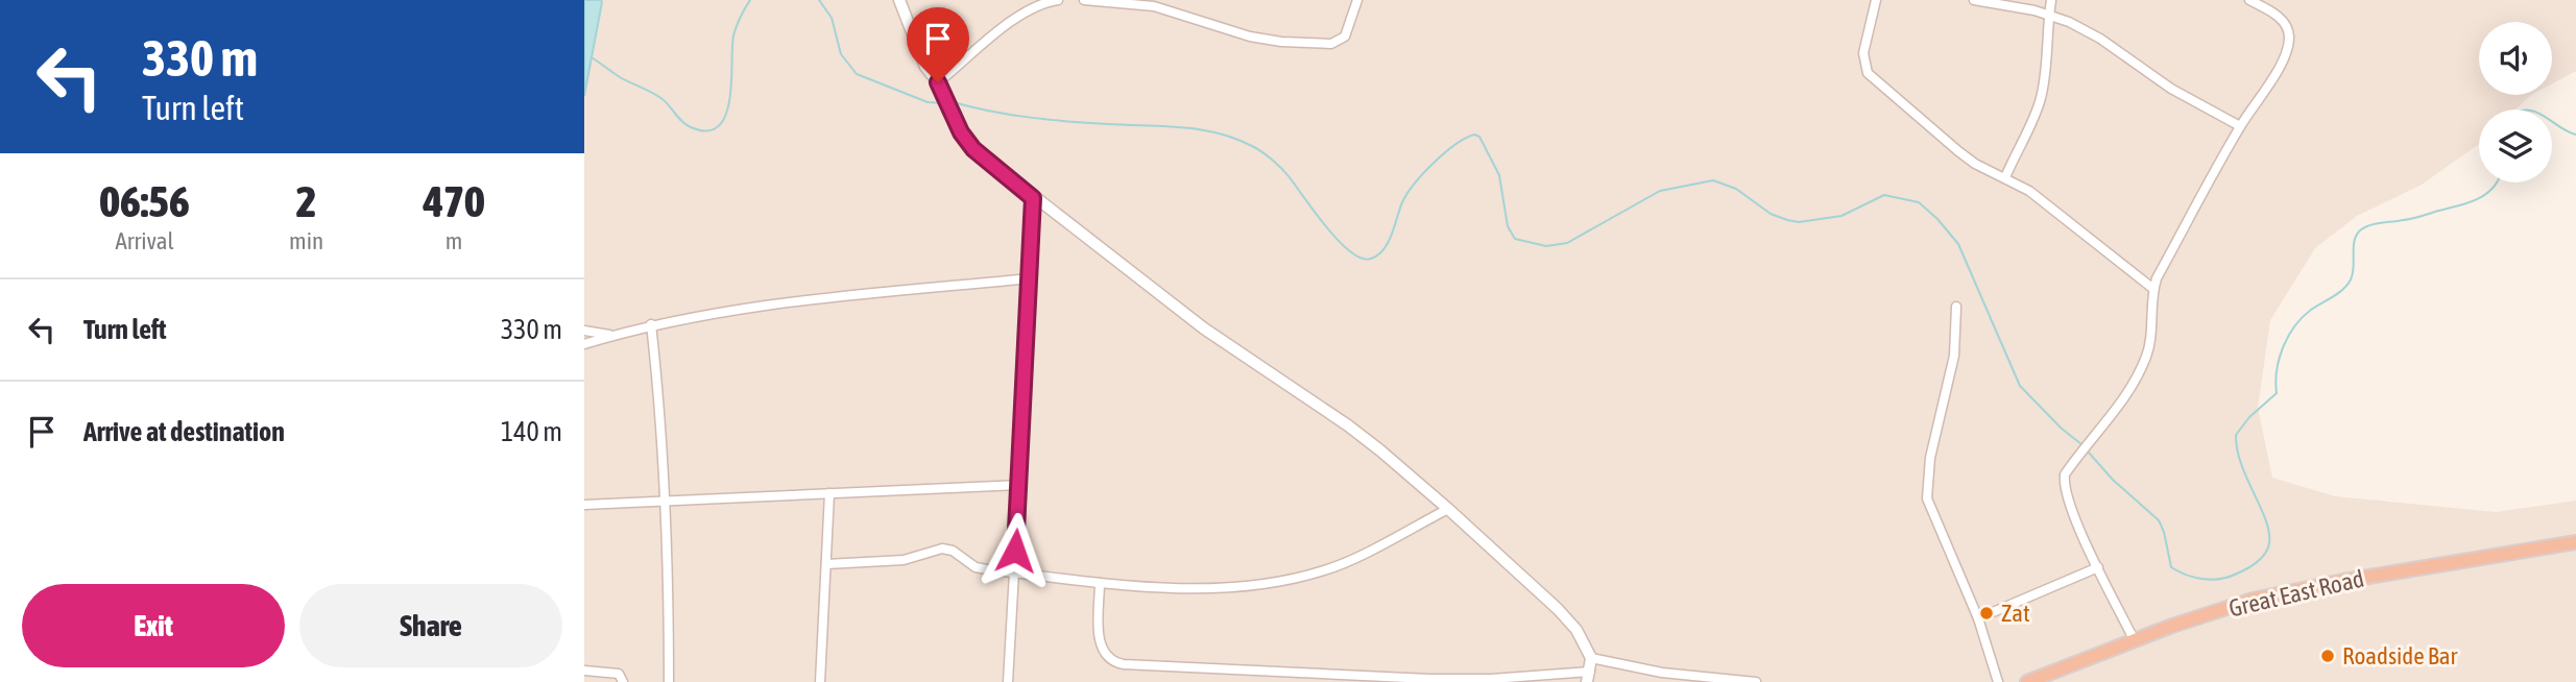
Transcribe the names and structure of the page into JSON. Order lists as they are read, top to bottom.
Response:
{
  "streets": {
    "highway": ["Great East Road"]
  },
  "places": ["Zat", "Roadside Bar"],
  "page": {
    "turn": ["330 m", "Turn left"],
    "eta": [
      "06:56",
      "Arrival",
      "2",
      "min",
      "470",
      "m"
    ],
    "list": [
      {
        "name": "Turn left",
        "value": "330 m"
      },
      {
        "name": "Arrive at destination",
        "value": "140 m"
      }
    ],
    "buttons": ["Exit", "Share"]
  }
}
